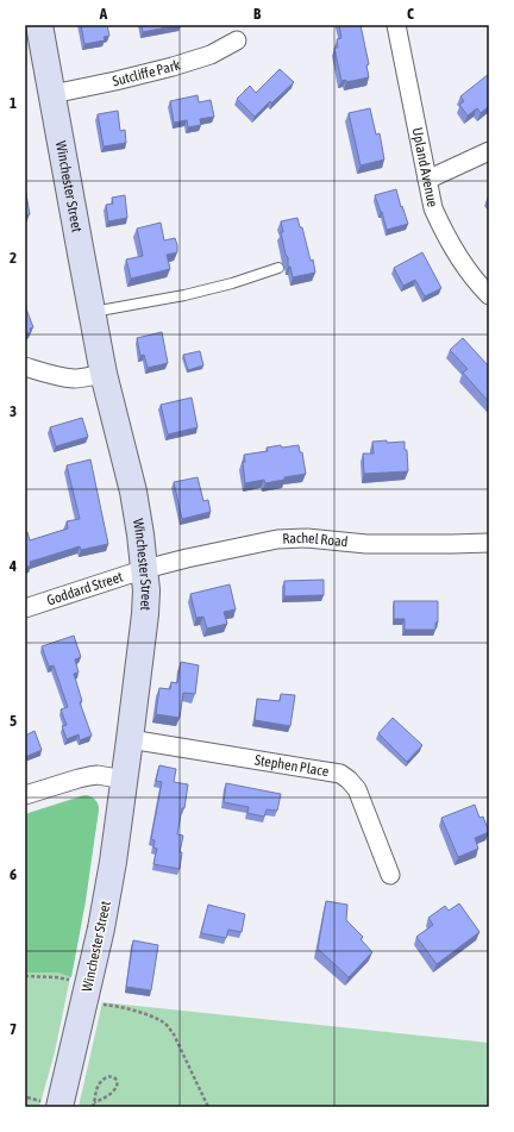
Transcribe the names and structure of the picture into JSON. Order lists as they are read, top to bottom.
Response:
{
  "streets": {
    "street": [
      "Sutcliffe Park",
      "Upland Avenue",
      "Winchester Street",
      "Rachel Road",
      "Goddard Street",
      "Stephen Place"
    ]
  },
  "crossings": [
    ["Sutcliffe Park", "Winchester Street"],
    ["Winchester Street", "Rachel Road"],
    ["Winchester Street", "Goddard Street"],
    ["Winchester Street", "Stephen Place"],
    ["Rachel Road", "Goddard Street"]
  ],
  "grid": {
    "columns": ["A", "B", "C"],
    "rows": [
      "1",
      "2",
      "3",
      "4",
      "5",
      "6",
      "7"
    ]
  }
}
